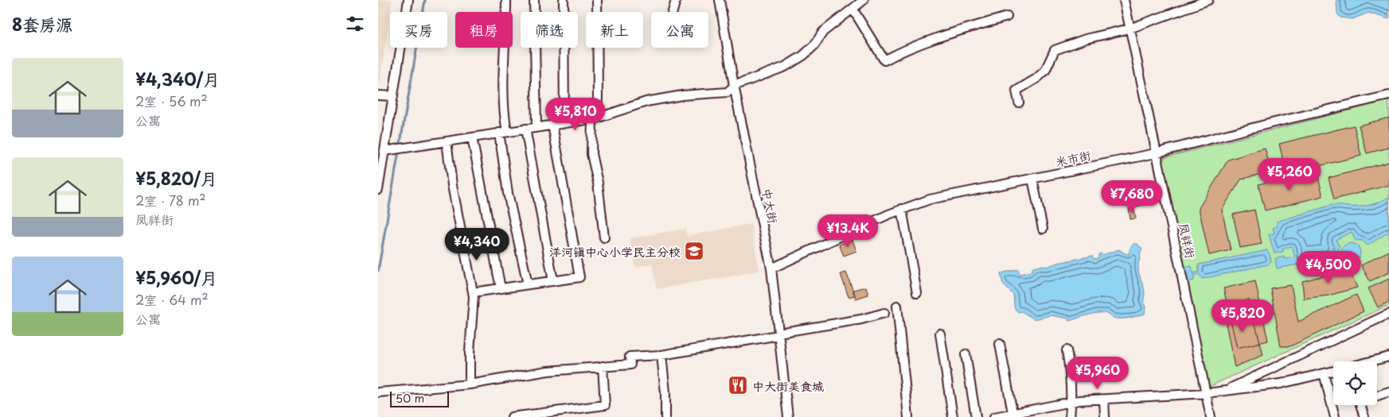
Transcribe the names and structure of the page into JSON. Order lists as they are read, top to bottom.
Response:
{
  "streets": {
    "street": ["米市街", "中大街", "凤祥街"]
  },
  "crossings": [
    ["米市街", "中大街"],
    ["米市街", "凤祥街"]
  ],
  "places": {
    "school or university": ["洋河镇中心小学民主分校"],
    "restaurant": ["中大街美食城"]
  },
  "scale_bar": "50 m",
  "page": {
    "heading": "8套房源",
    "chip": [
      "买房",
      "租房",
      "筛选",
      "新上",
      "公寓"
    ],
    "list": [
      {
        "name": "¥4,340/月",
        "note": "2室 · 56 m² · 公寓"
      },
      {
        "name": "¥5,820/月",
        "note": "2室 · 78 m² · 凤祥街"
      },
      {
        "name": "¥5,960/月",
        "note": "2室 · 64 m² · 公寓"
      }
    ],
    "price": [
      "¥5,810",
      "¥5,260",
      "¥7,680",
      "¥13.4K",
      "¥4,340",
      "¥4,500",
      "¥5,820",
      "¥5,960"
    ],
    "scale": "50 m"
  }
}
